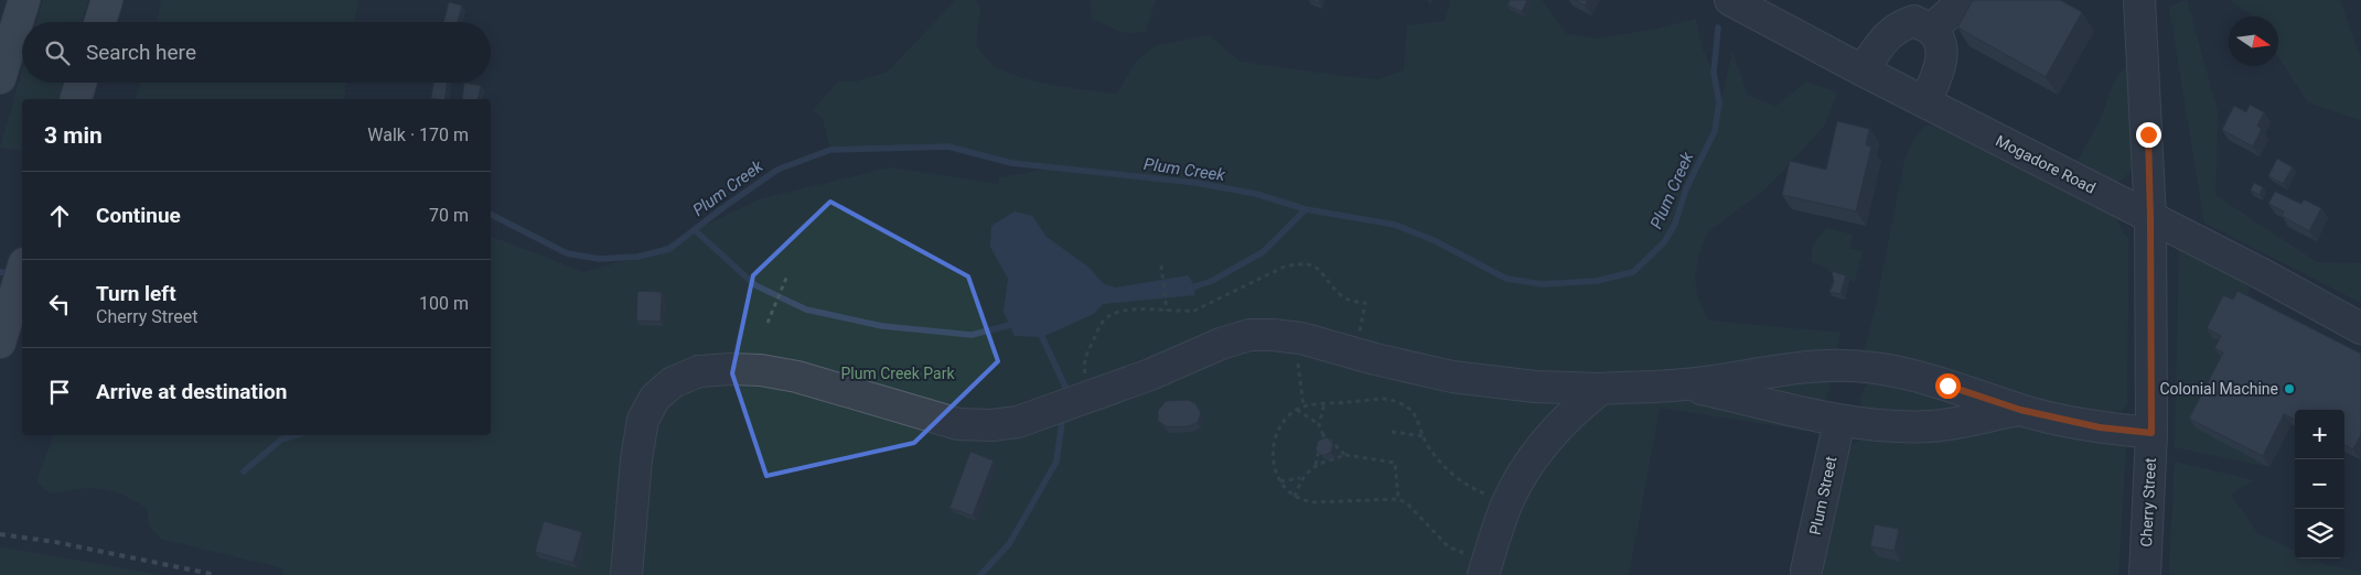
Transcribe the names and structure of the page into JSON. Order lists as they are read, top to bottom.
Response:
{
  "streets": {
    "street": ["Mogadore Road", "Plum Street", "Cherry Street"]
  },
  "crossings": [
    ["Mogadore Road", "Cherry Street"]
  ],
  "water": ["Plum Creek"],
  "parks": ["Plum Creek Park"],
  "places": ["Colonial Machine"],
  "north": "right",
  "page": {
    "search": "Search here",
    "heading": ["3 min", "Walk · 170 m"],
    "list": [
      ["Continue", "70 m"],
      ["Turn left", "Cherry Street", "100 m"],
      "Arrive at destination"
    ],
    "map_buttons": ["+", "−"]
  }
}
